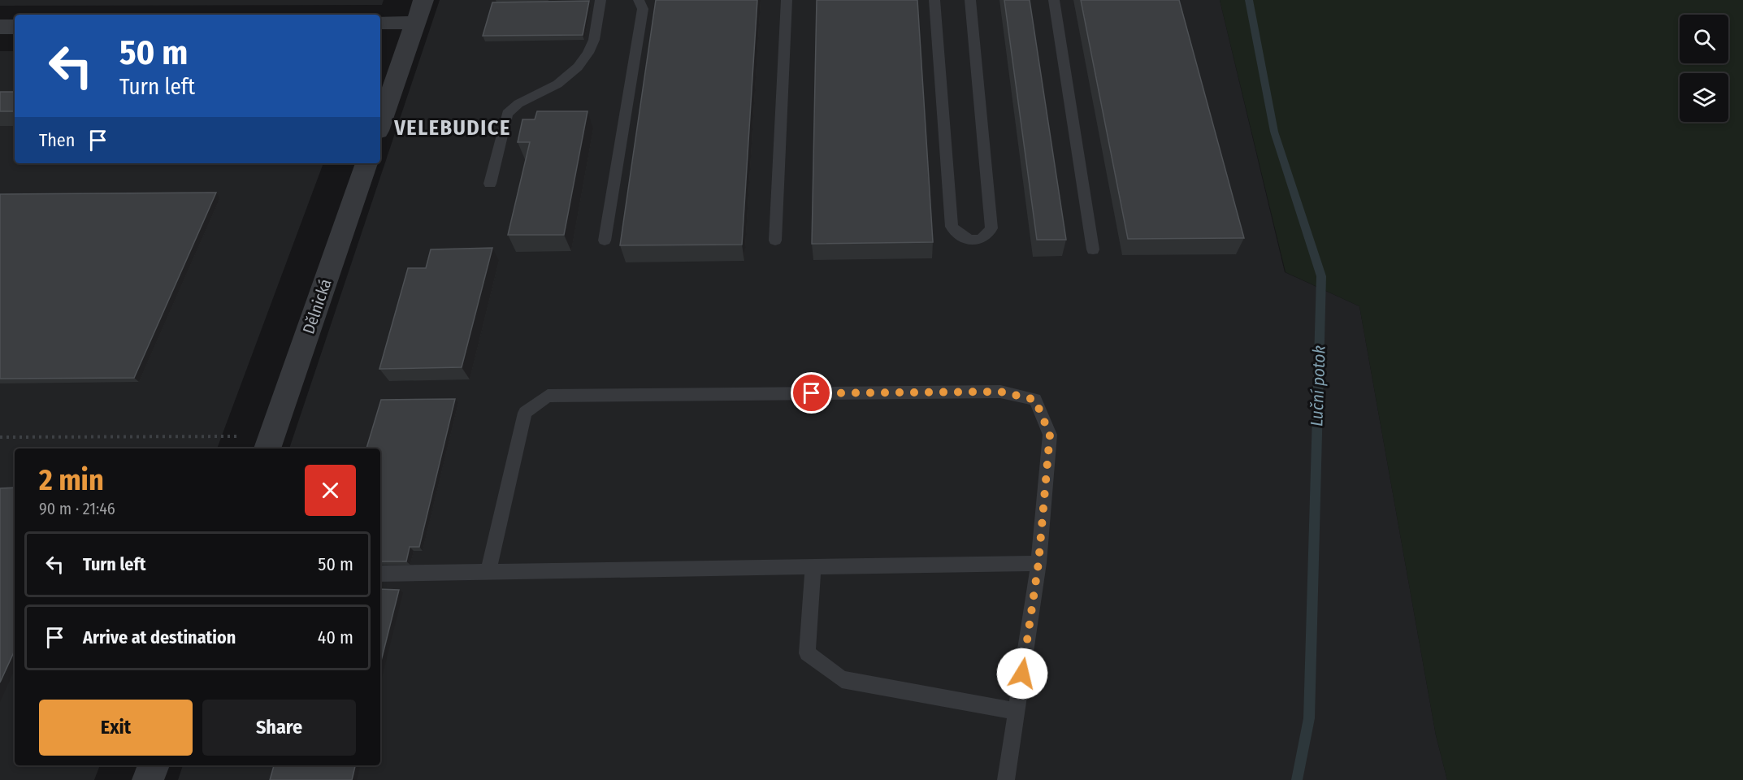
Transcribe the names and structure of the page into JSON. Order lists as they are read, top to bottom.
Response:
{
  "streets": {
    "street": ["Dělnická"]
  },
  "districts": ["VELEBUDICE"],
  "water": ["Luční potok"],
  "page": {
    "turn": ["50 m", "Turn left"],
    "then": "Then",
    "heading": ["2 min", "90 m · 21:46"],
    "list": [
      {
        "name": "Turn left",
        "value": "50 m"
      },
      {
        "name": "Arrive at destination",
        "value": "40 m"
      }
    ],
    "buttons": ["Exit", "Share"]
  }
}
